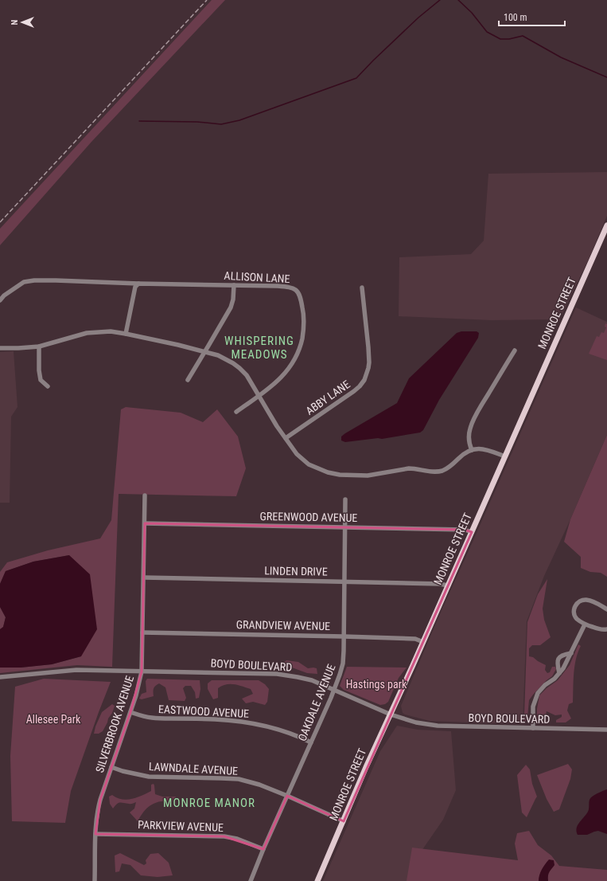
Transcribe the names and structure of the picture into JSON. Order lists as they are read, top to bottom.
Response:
{
  "streets": {
    "main road": ["MONROE STREET"],
    "street": [
      "ALLISON LANE",
      "ABBY LANE",
      "GREENWOOD AVENUE",
      "LINDEN DRIVE",
      "GRANDVIEW AVENUE",
      "BOYD BOULEVARD",
      "OAKDALE AVENUE",
      "EASTWOOD AVENUE",
      "SILVERBROOK AVENUE",
      "LAWNDALE AVENUE",
      "PARKVIEW AVENUE"
    ]
  },
  "crossings": [
    ["MONROE STREET", "GREENWOOD AVENUE"],
    ["MONROE STREET", "LINDEN DRIVE"],
    ["MONROE STREET", "GRANDVIEW AVENUE"],
    ["MONROE STREET", "BOYD BOULEVARD"],
    ["MONROE STREET", "LAWNDALE AVENUE"],
    ["GREENWOOD AVENUE", "OAKDALE AVENUE"],
    ["GREENWOOD AVENUE", "SILVERBROOK AVENUE"],
    ["LINDEN DRIVE", "OAKDALE AVENUE"],
    ["LINDEN DRIVE", "SILVERBROOK AVENUE"],
    ["GRANDVIEW AVENUE", "OAKDALE AVENUE"],
    ["GRANDVIEW AVENUE", "SILVERBROOK AVENUE"],
    ["BOYD BOULEVARD", "OAKDALE AVENUE"],
    ["BOYD BOULEVARD", "SILVERBROOK AVENUE"],
    ["OAKDALE AVENUE", "EASTWOOD AVENUE"],
    ["OAKDALE AVENUE", "LAWNDALE AVENUE"],
    ["OAKDALE AVENUE", "PARKVIEW AVENUE"],
    ["EASTWOOD AVENUE", "SILVERBROOK AVENUE"],
    ["SILVERBROOK AVENUE", "LAWNDALE AVENUE"],
    ["SILVERBROOK AVENUE", "PARKVIEW AVENUE"]
  ],
  "districts": ["WHISPERING MEADOWS", "MONROE MANOR"],
  "parks": ["Hastings park", "Allesee Park"],
  "scale_bar": "100 m",
  "north": "left"
}
